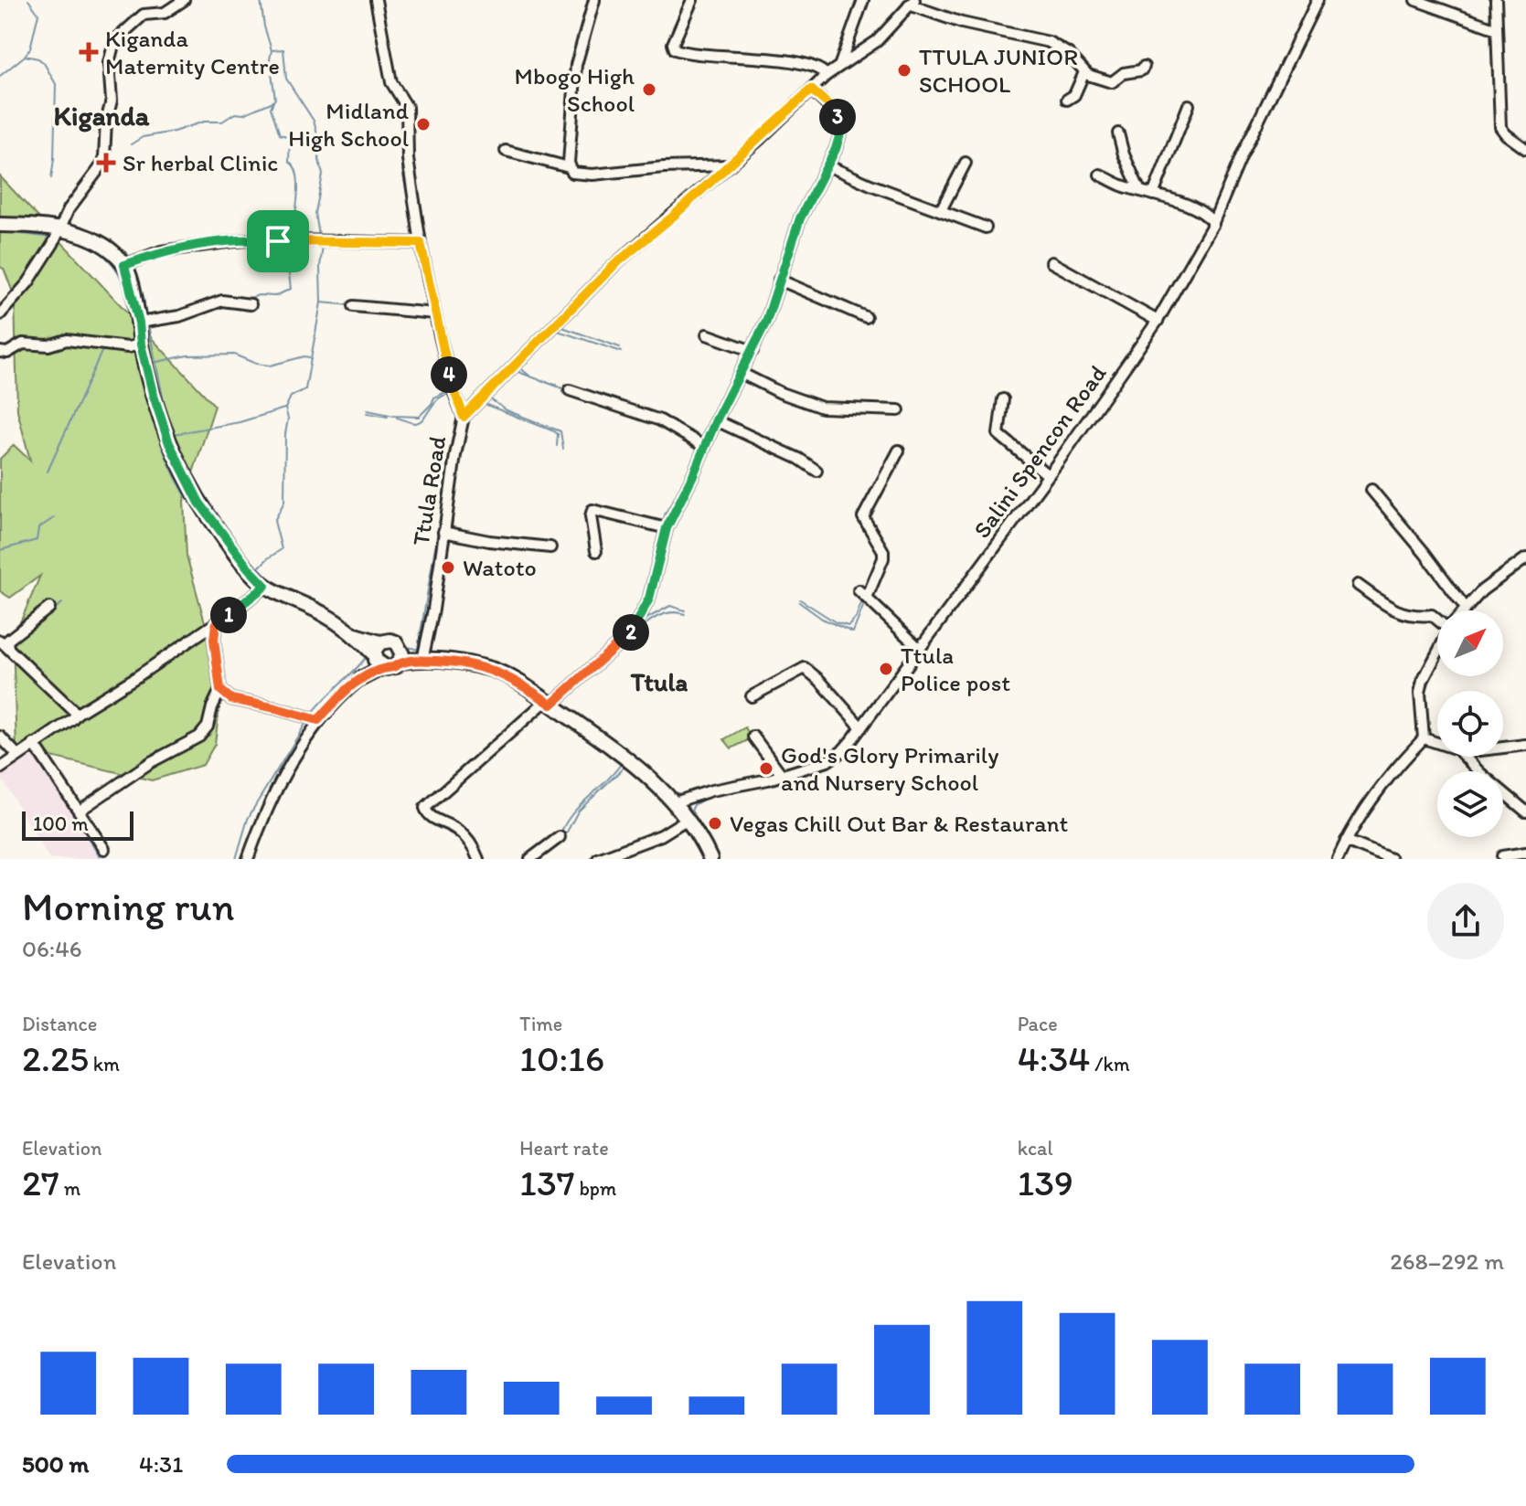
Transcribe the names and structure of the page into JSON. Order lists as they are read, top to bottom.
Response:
{
  "streets": {
    "street": ["Salini Spencon Road", "Ttula Road"]
  },
  "districts": ["Kiganda", "Ttula"],
  "places": {
    "health": ["Kiganda Maternity Centre", "Sr herbal Clinic"],
    "other": [
      "TTULA JUNIOR SCHOOL",
      "Mbogo High School",
      "Midland High School",
      "Watoto",
      "Ttula Police post",
      "God's Glory Primarily and Nursery School",
      "Vegas Chill Out Bar & Restaurant"
    ]
  },
  "scale_bar": "100 m",
  "north": "top right",
  "page": {
    "pins": [
      "3",
      "4",
      "1",
      "2"
    ],
    "scale": "100 m",
    "heading": ["Morning run", "06:46"],
    "stats": [
      ["Distance", "2.25 km"],
      ["Time", "10:16"],
      ["Pace", "4:34 /km"],
      ["Elevation", "27 m"],
      ["Heart rate", "137 bpm"],
      ["kcal", "139"]
    ],
    "chart": ["Elevation", "268–292 m"],
    "list": [
      {
        "name": "500 m",
        "note": "4:31"
      }
    ]
  }
}
